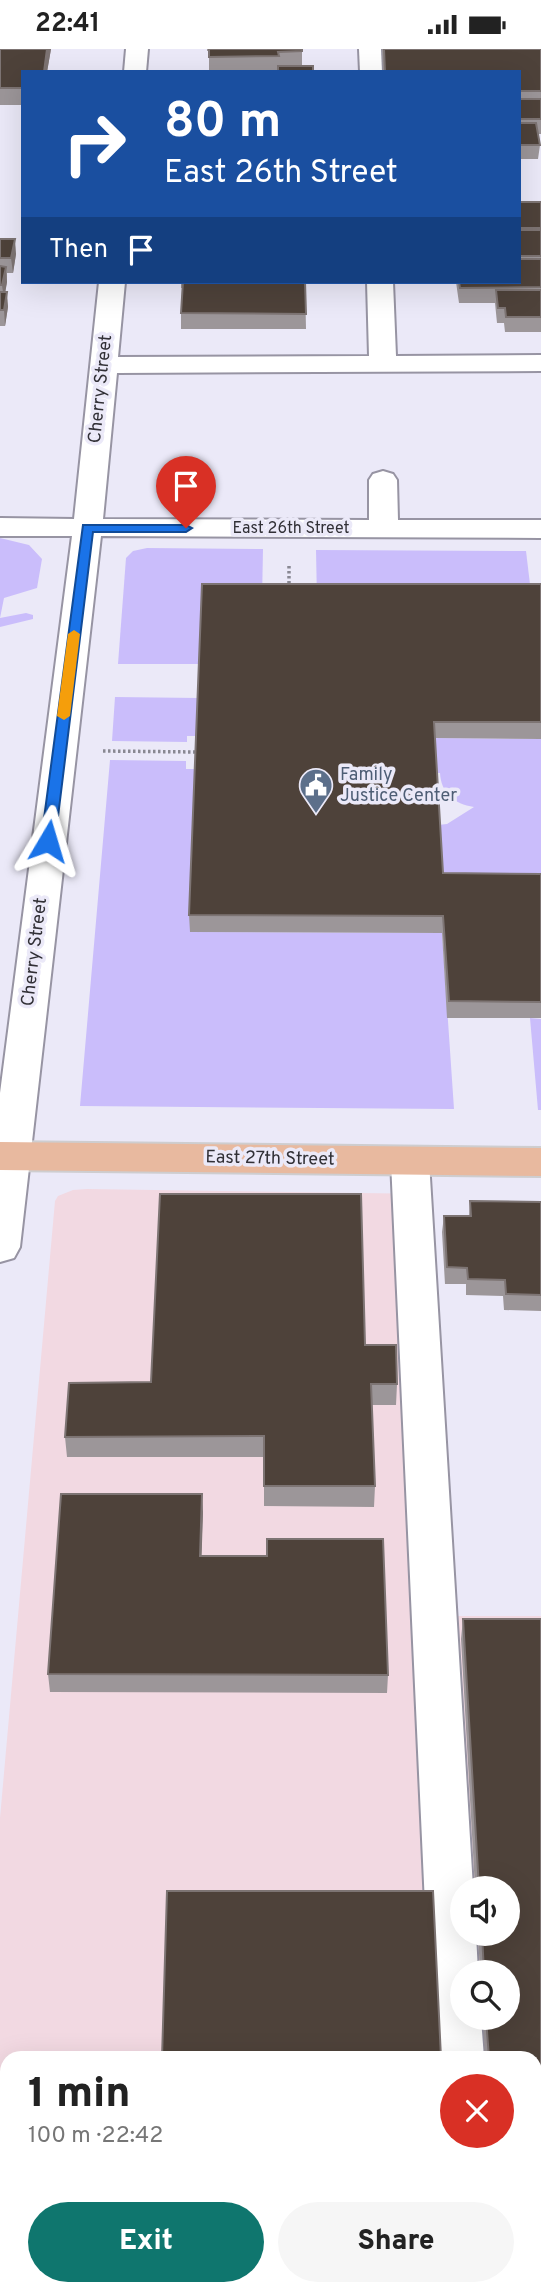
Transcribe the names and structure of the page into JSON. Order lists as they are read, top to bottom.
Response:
{
  "streets": {
    "main road": ["East 27th Street"],
    "street": ["Cherry Street", "East 26th Street"]
  },
  "crossings": [
    ["Cherry Street", "East 26th Street"],
    ["Cherry Street", "East 27th Street"]
  ],
  "places": {
    "public building": ["Family Justice Center"]
  },
  "page": {
    "status": "22:41",
    "turn": ["80 m", "East 26th Street"],
    "then": "Then",
    "heading": ["1 min", "100 m · 22:42"],
    "buttons": ["Exit", "Share"]
  }
}
